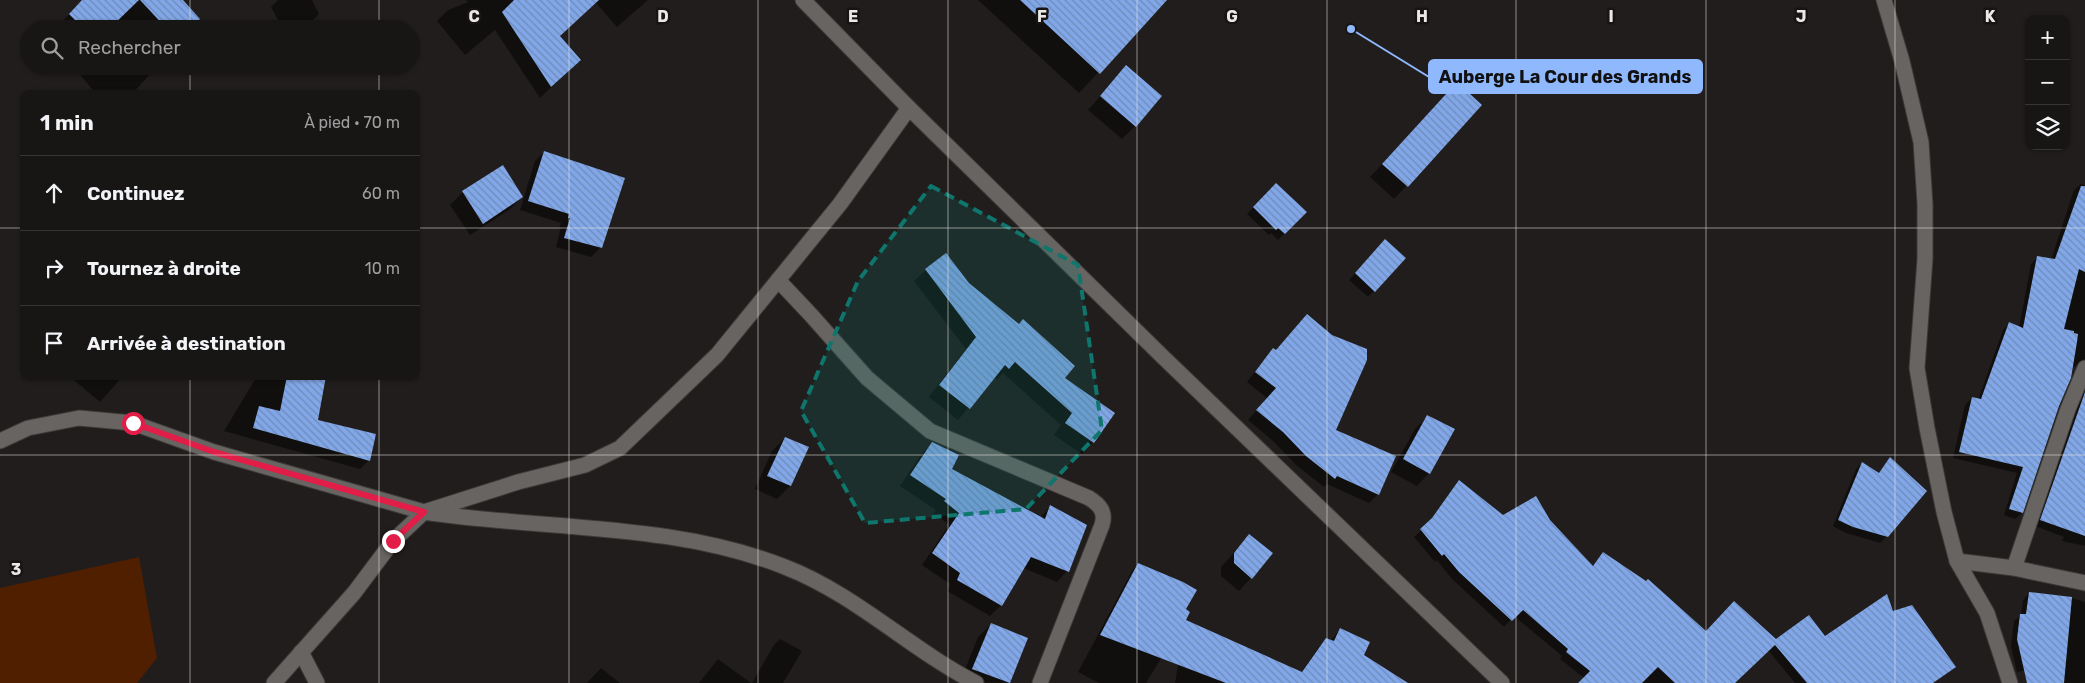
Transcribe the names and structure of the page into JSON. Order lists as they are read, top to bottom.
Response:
{
  "places": ["Auberge La Cour des Grands"],
  "page": {
    "map_buttons": ["+", "−"],
    "search": "Rechercher",
    "heading": ["1 min", "À pied · 70 m"],
    "list": [
      ["Continuez", "60 m"],
      ["Tournez à droite", "10 m"],
      "Arrivée à destination"
    ]
  },
  "grid": {
    "columns": [
      "C",
      "D",
      "E",
      "F",
      "G",
      "H",
      "I",
      "J",
      "K"
    ],
    "rows": ["3"]
  }
}
